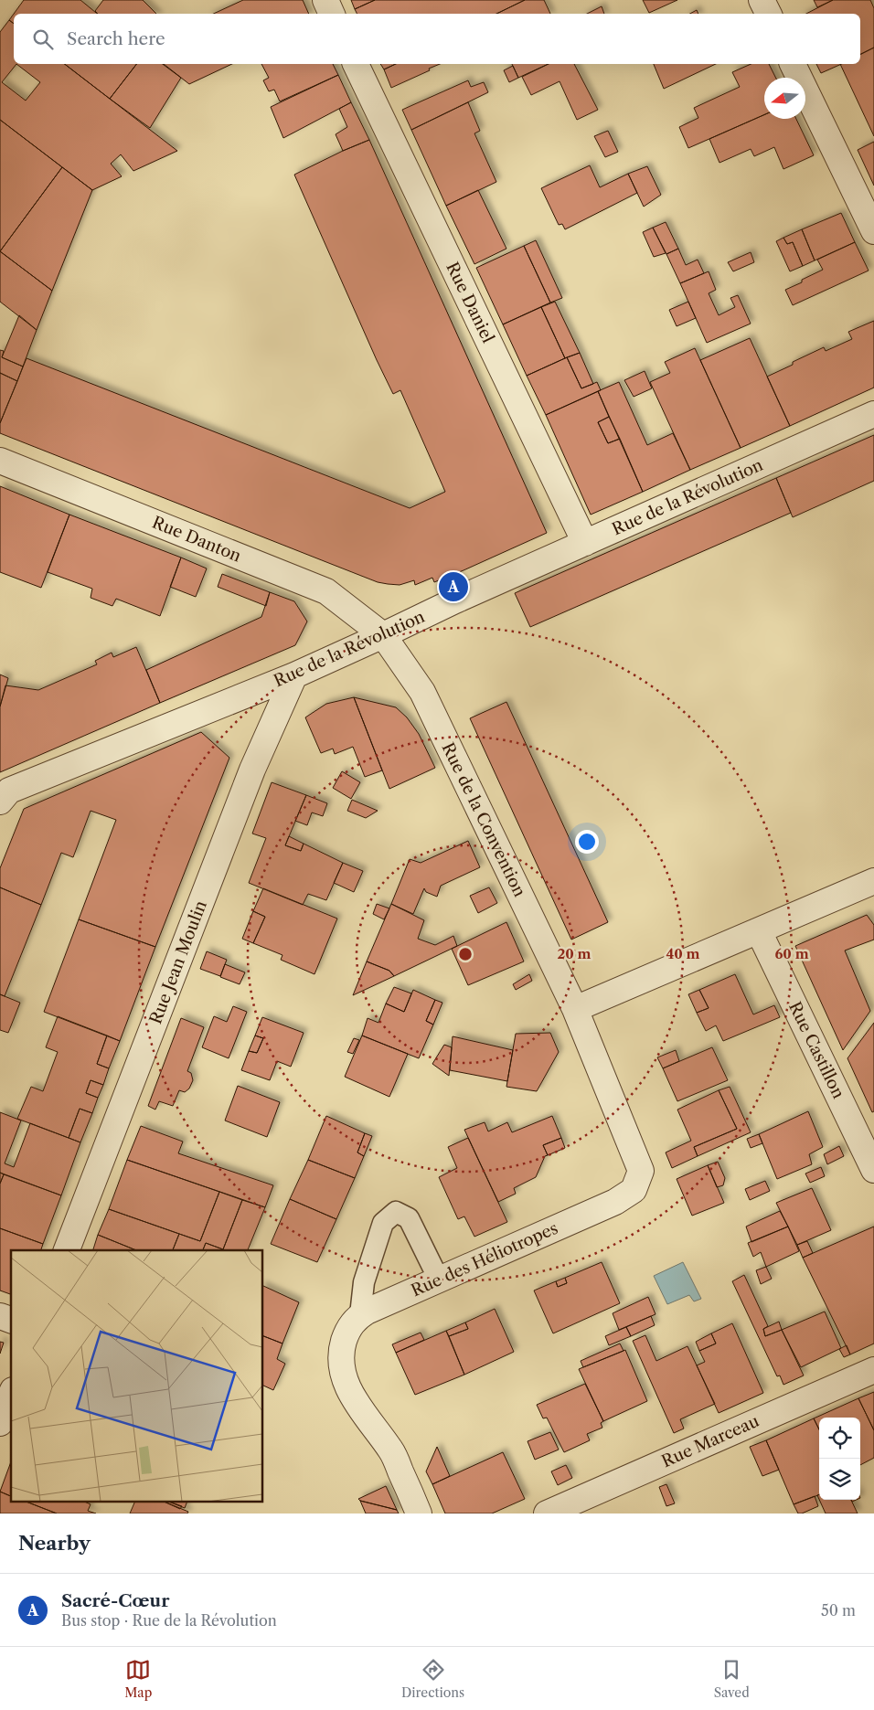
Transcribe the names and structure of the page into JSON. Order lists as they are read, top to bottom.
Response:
{
  "streets": {
    "street": [
      "Rue Daniel",
      "Rue de la Révolution",
      "Rue Danton",
      "Rue de la Convention",
      "Rue Jean Moulin",
      "Rue Castillon",
      "Rue des Héliotropes",
      "Rue Marceau"
    ]
  },
  "crossings": [
    ["Rue Daniel", "Rue de la Révolution"],
    ["Rue de la Révolution", "Rue Danton"],
    ["Rue de la Révolution", "Rue de la Convention"],
    ["Rue de la Révolution", "Rue Jean Moulin"],
    ["Rue Danton", "Rue de la Convention"],
    ["Rue de la Convention", "Rue des Héliotropes"]
  ],
  "north": "left",
  "page": {
    "search": "Search here",
    "pins": "A",
    "heading": "Nearby",
    "list": [
      {
        "mark": "A",
        "name": "Sacré-Cœur",
        "note": "Bus stop · Rue de la Révolution",
        "value": "50 m"
      }
    ],
    "nav": ["Map", "Directions", "Saved"]
  },
  "rings": ["20 m", "40 m", "60 m"]
}
